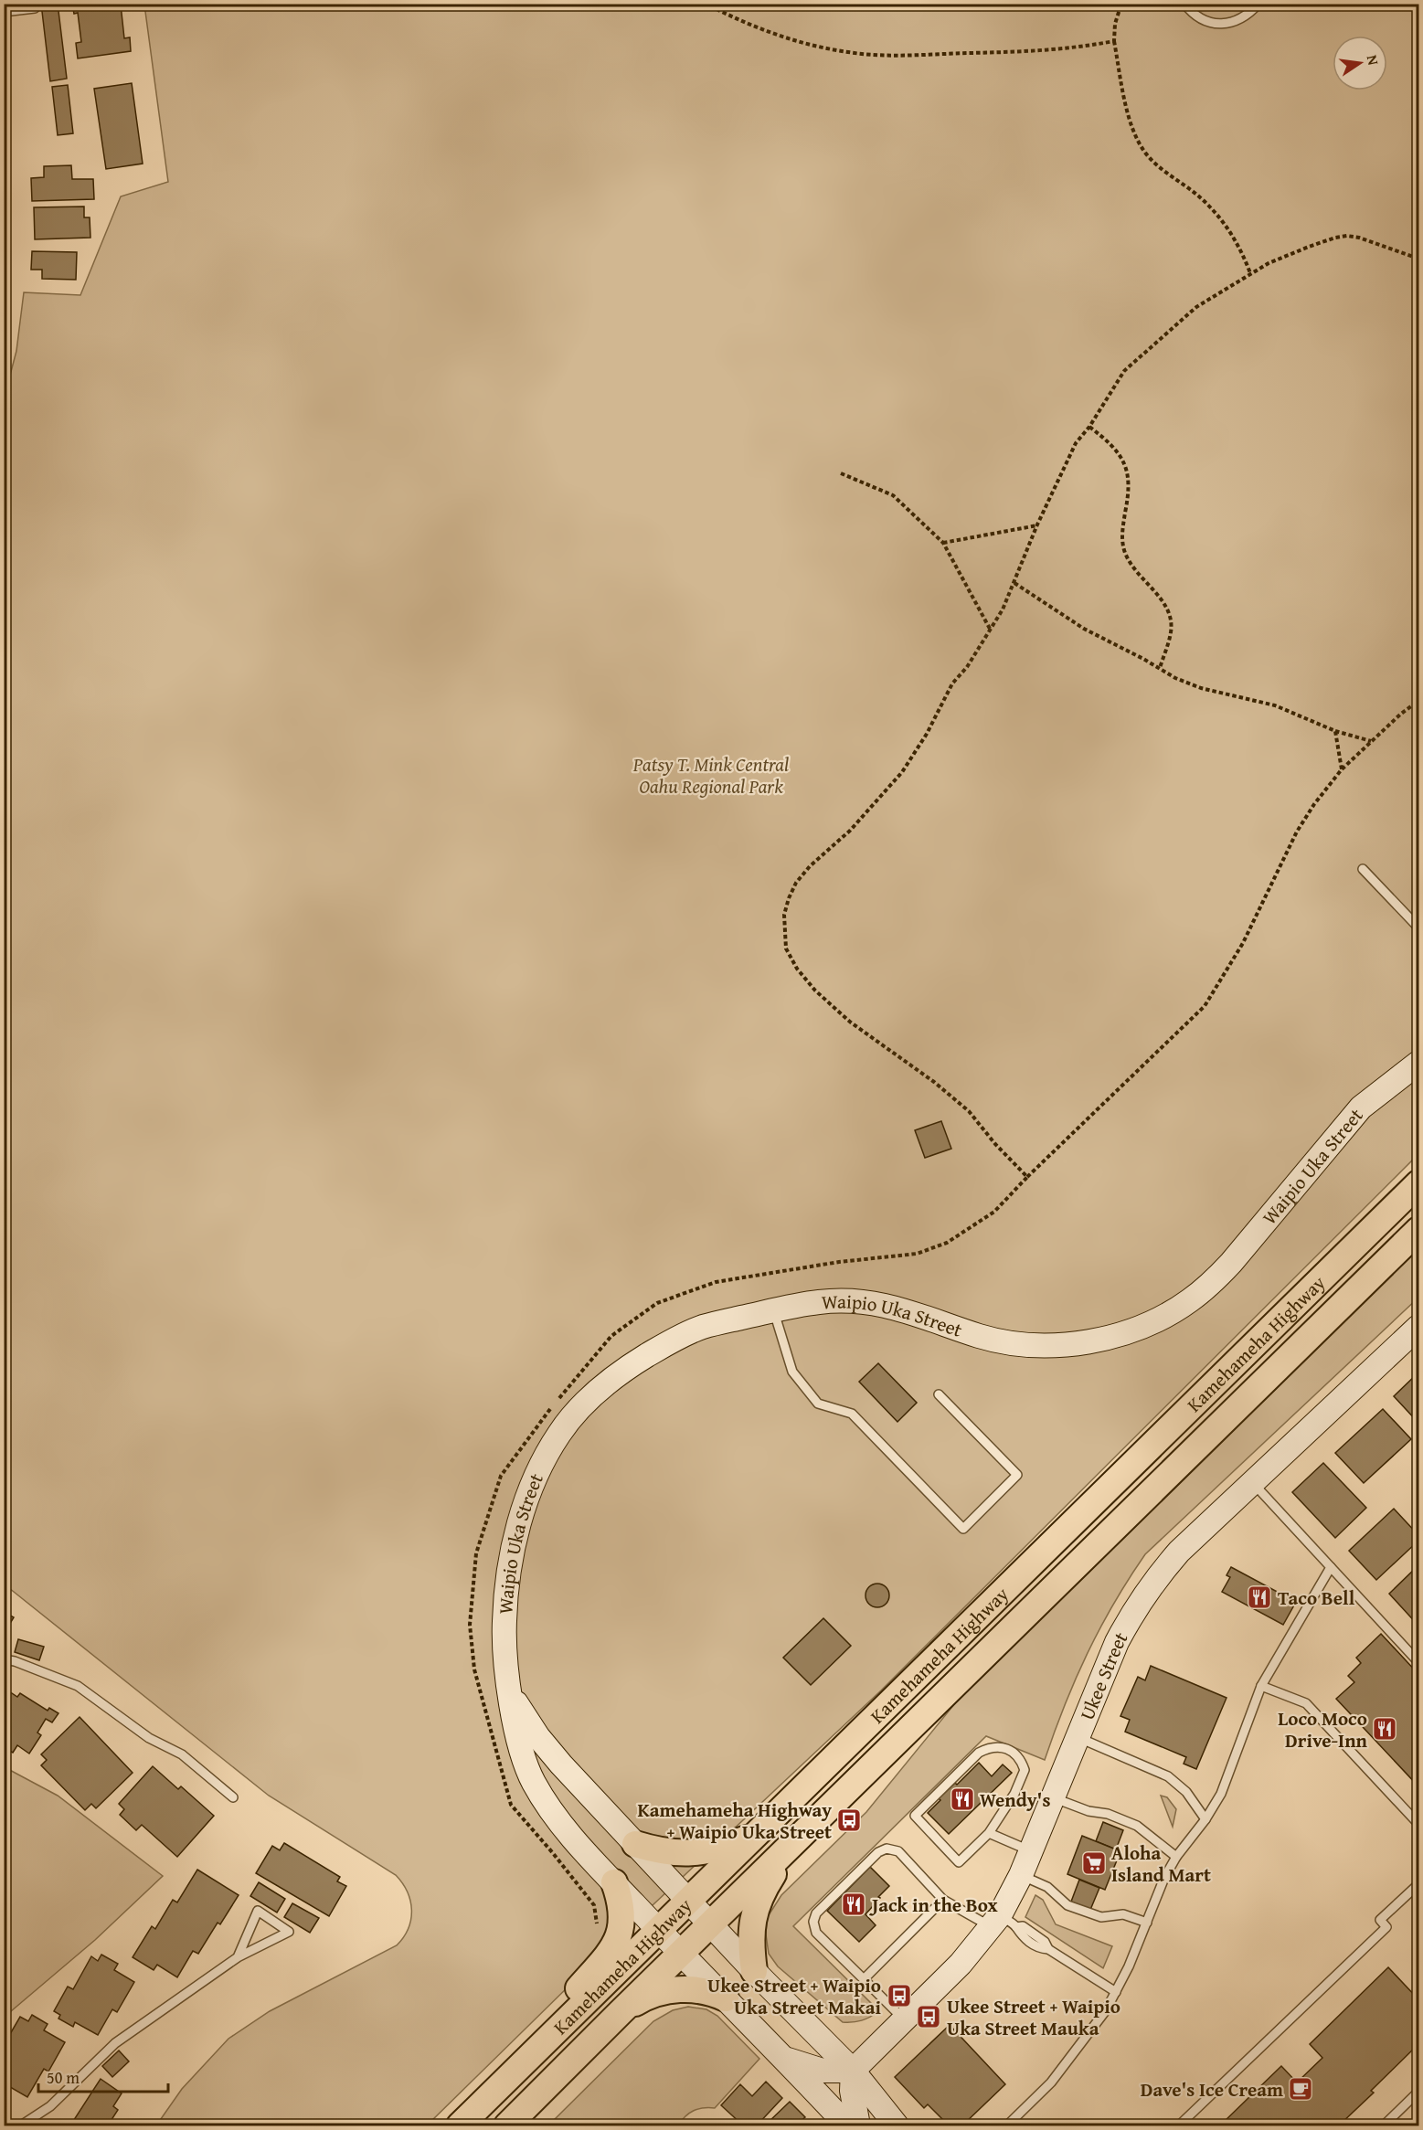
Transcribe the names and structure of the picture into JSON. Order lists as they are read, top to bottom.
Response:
{
  "streets": {
    "main road": ["Kamehameha Highway"],
    "street": ["Waipio Uka Street", "Ukee Street"]
  },
  "crossings": [
    ["Waipio Uka Street", "Kamehameha Highway"],
    ["Waipio Uka Street", "Ukee Street"]
  ],
  "parks": ["Patsy T. Mink Central Oahu Regional Park"],
  "places": {
    "restaurant": [
      "Taco Bell",
      "Loco Moco Drive-Inn",
      "Wendy's",
      "Jack in the Box"
    ],
    "bus stop": ["Kamehameha Highway + Waipio Uka Street", "Ukee Street + Waipio Uka Street Makai", "Ukee Street + Waipio Uka Street Mauka"],
    "supermarket": ["Aloha Island Mart"],
    "cafe": ["Dave's Ice Cream"]
  },
  "scale_bar": "50 m",
  "north": "right"
}
